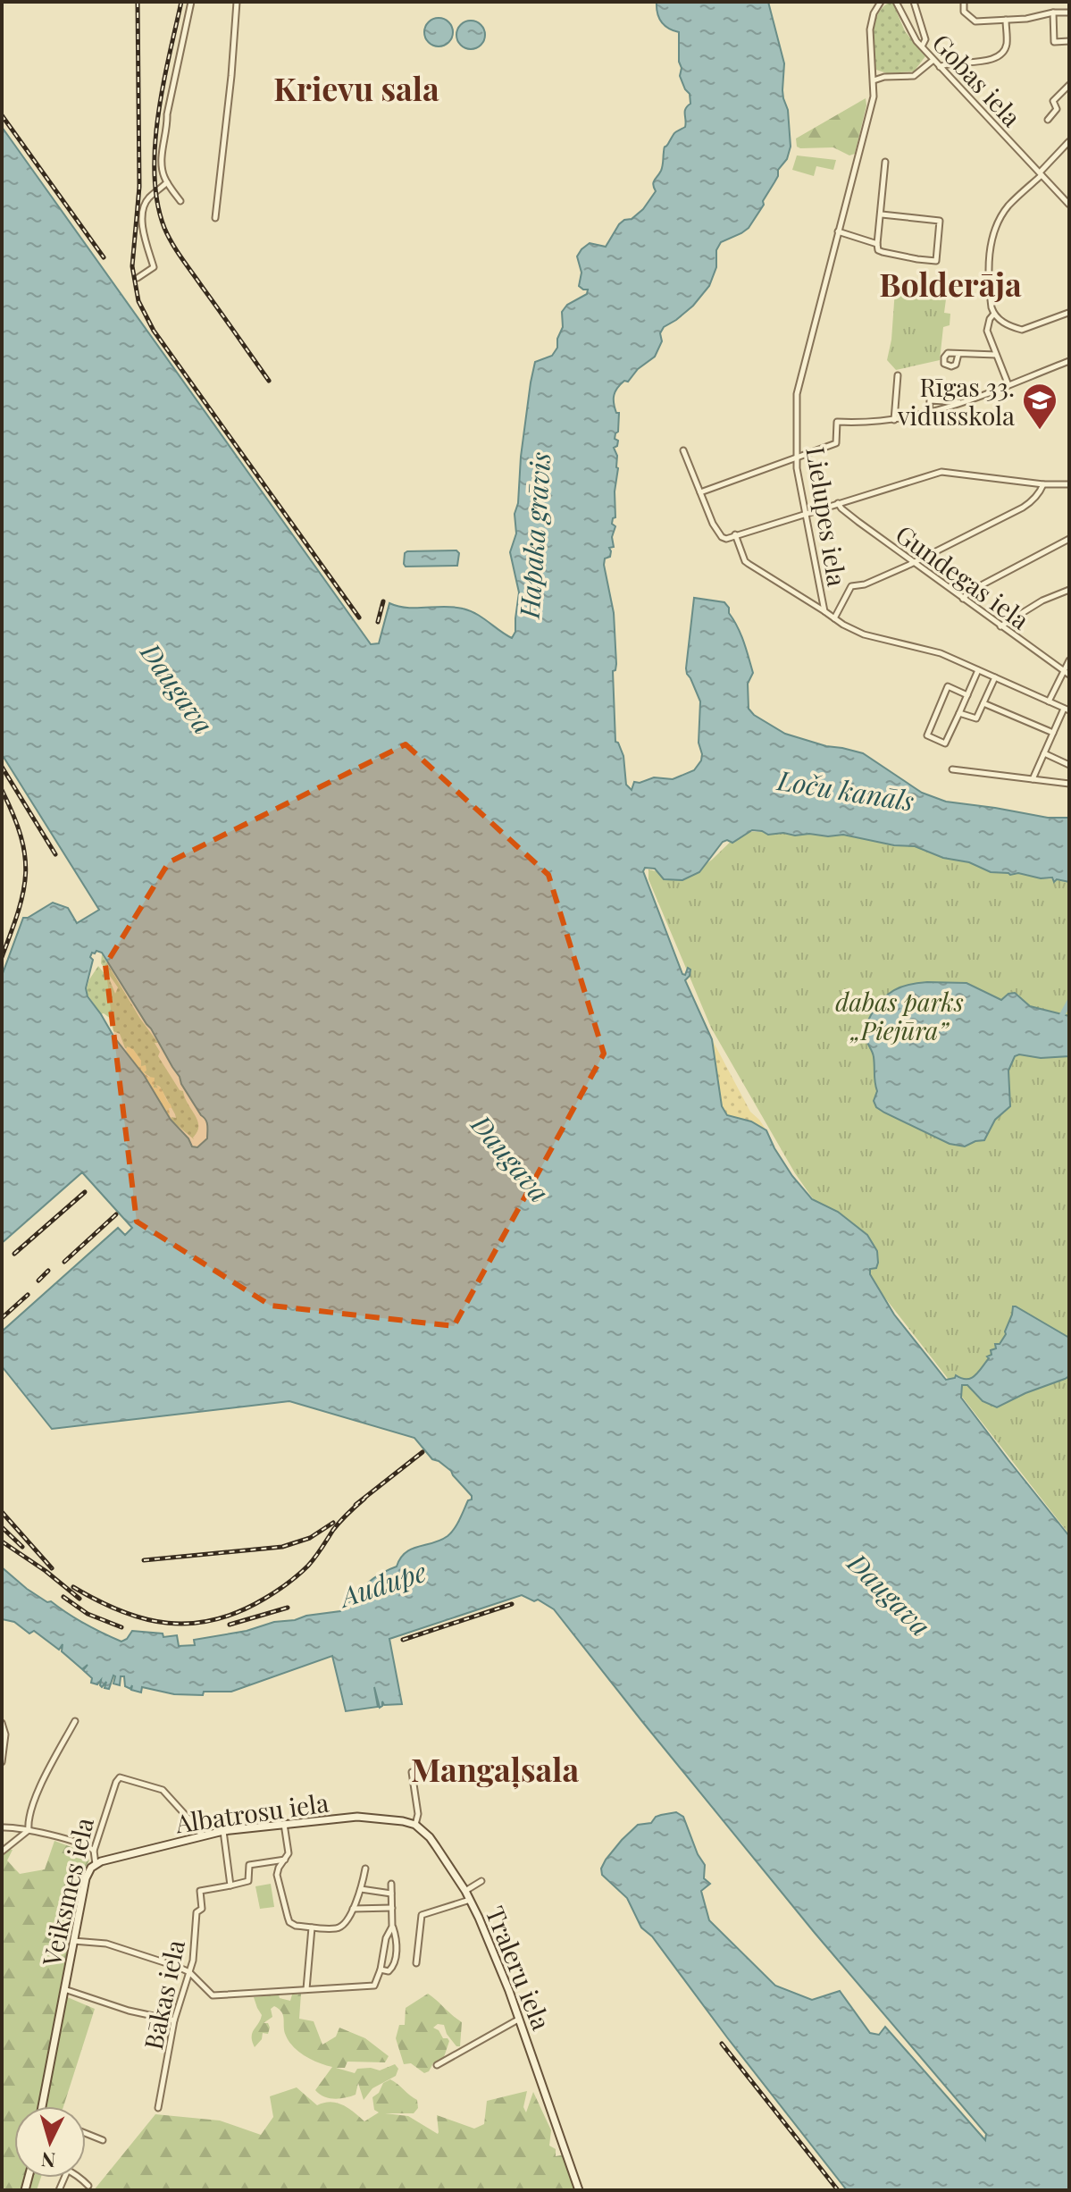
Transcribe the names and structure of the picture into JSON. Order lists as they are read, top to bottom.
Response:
{
  "streets": {
    "main road": ["Albatrosu iela", "Veiksmes iela", "Traleru iela"],
    "street": [
      "Gobas iela",
      "Lielupes iela",
      "Gundegas iela",
      "Bākas iela"
    ]
  },
  "crossings": [
    ["Albatrosu iela", "Veiksmes iela"],
    ["Albatrosu iela", "Traleru iela"]
  ],
  "districts": ["Krievu sala", "Bolderāja", "Mangaļsala"],
  "water": [
    "Hapaka grāvis",
    "Daugava",
    "Loču kanāls",
    "Audupe"
  ],
  "parks": ["dabas parks „Piejūra”"],
  "places": {
    "school or university": ["Rīgas 33. vidusskola"]
  },
  "north": "bottom"
}
